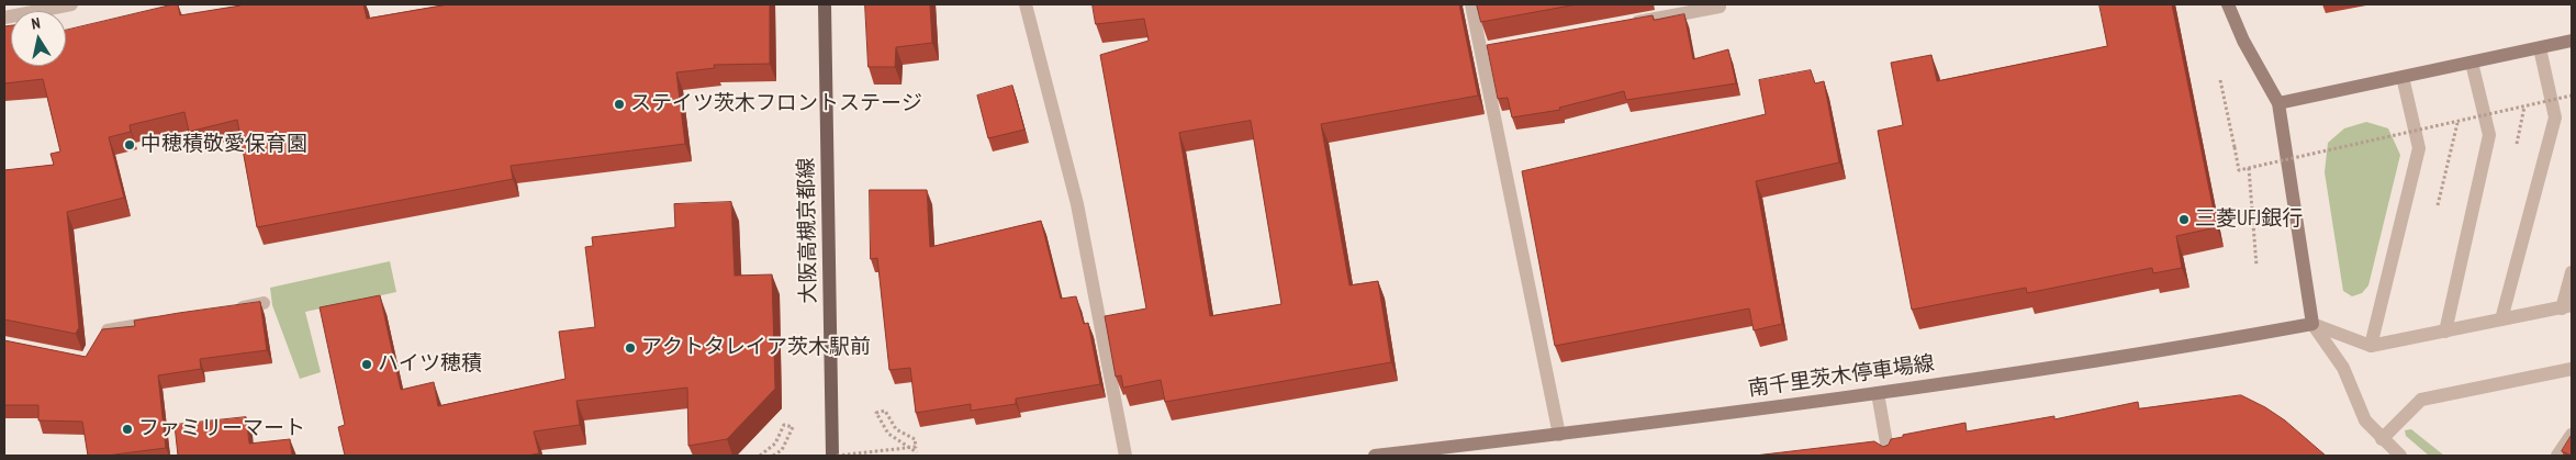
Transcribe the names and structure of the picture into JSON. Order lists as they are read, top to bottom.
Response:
{
  "streets": {
    "main road": ["大阪高槻京都線", "南千里茨木停車場線"]
  },
  "places": [
    "ステイツ茨木フロントステージ",
    "中穂積敬愛保育園",
    "三菱UFJ銀行",
    "アクトタレイア茨木駅前",
    "ハイツ穂積",
    "ファミリーマート"
  ],
  "north": "top"
}
